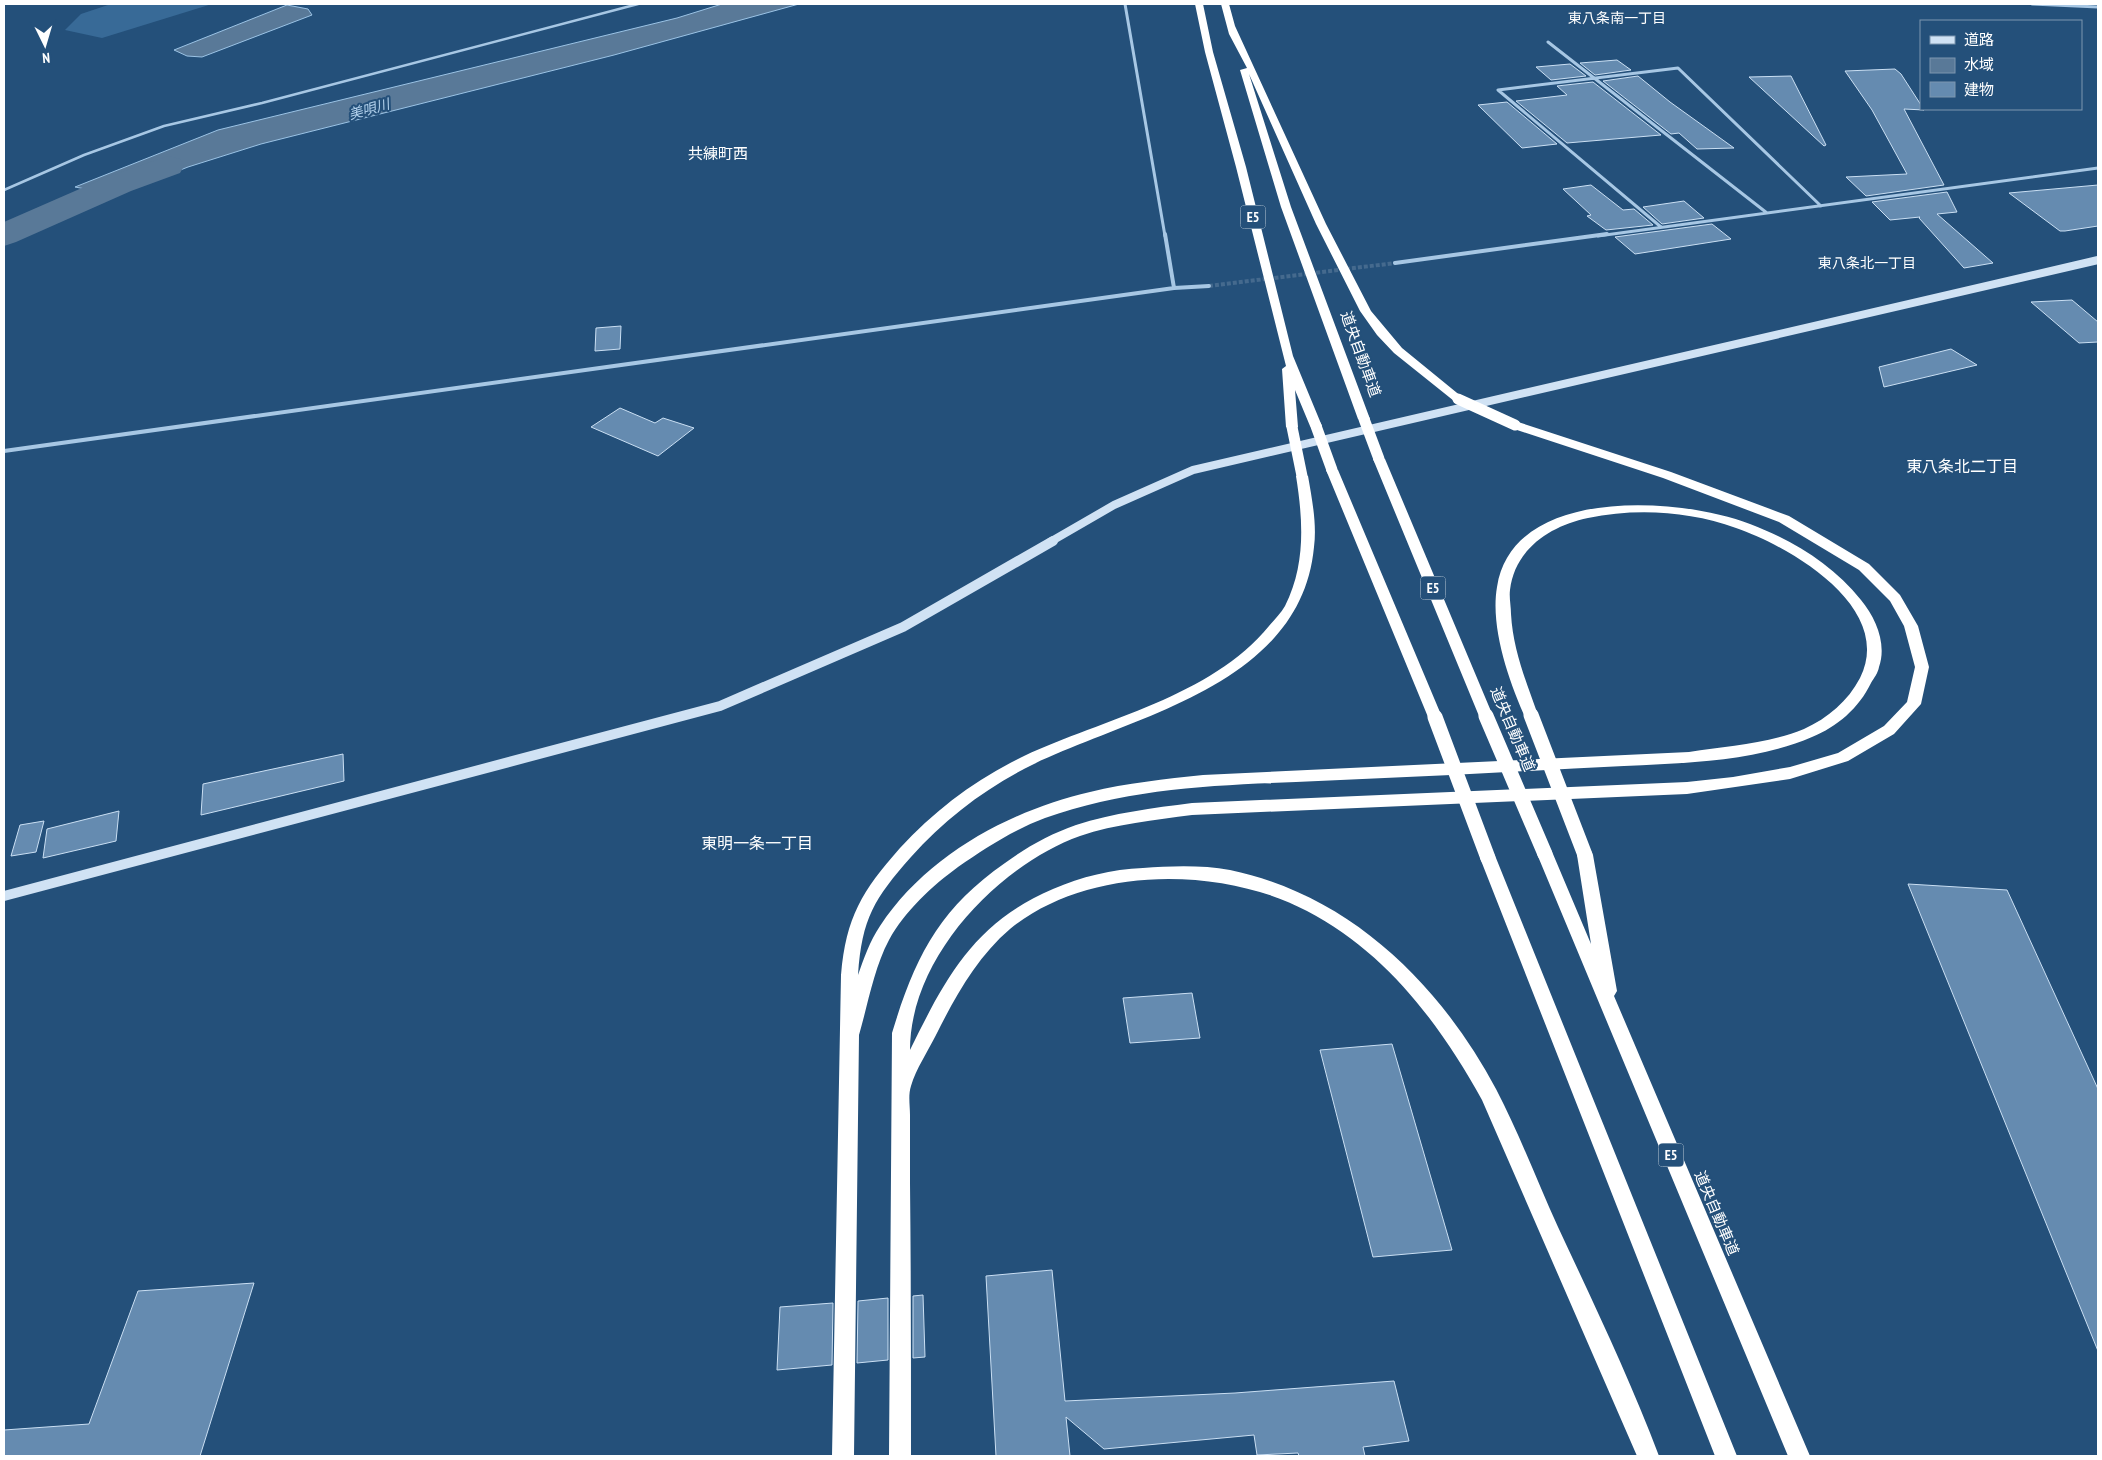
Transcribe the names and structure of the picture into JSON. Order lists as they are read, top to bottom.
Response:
{
  "streets": {
    "highway": ["E5", "道央自動車道"]
  },
  "districts": [
    "東八条南一丁目",
    "共練町西",
    "東八条北一丁目",
    "東八条北二丁目",
    "東明一条一丁目"
  ],
  "water": ["美唄川"],
  "legend": ["道路", "水域", "建物"],
  "north": "bottom"
}
